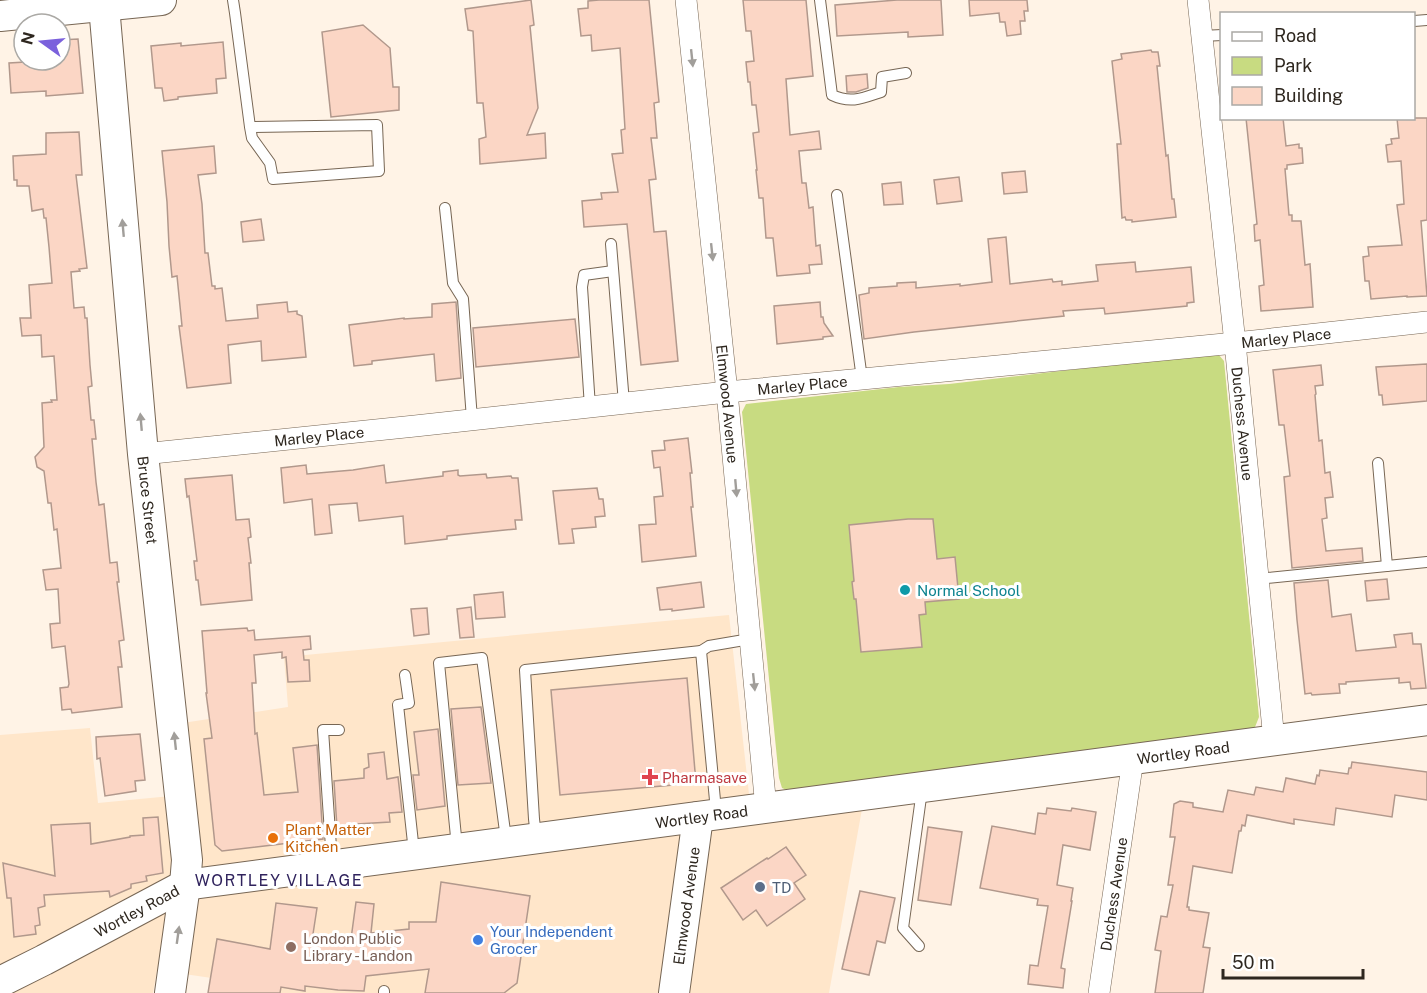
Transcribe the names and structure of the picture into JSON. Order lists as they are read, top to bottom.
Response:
{
  "streets": {
    "street": [
      "Marley Place",
      "Elmwood Avenue",
      "Duchess Avenue",
      "Bruce Street",
      "Wortley Road"
    ]
  },
  "crossings": [
    ["Marley Place", "Elmwood Avenue"],
    ["Marley Place", "Duchess Avenue"],
    ["Marley Place", "Bruce Street"],
    ["Elmwood Avenue", "Wortley Road"],
    ["Duchess Avenue", "Wortley Road"],
    ["Bruce Street", "Wortley Road"]
  ],
  "one_way": ["Elmwood Avenue", "Bruce Street"],
  "districts": ["WORTLEY VILLAGE"],
  "places": {
    "other": [
      "Normal School",
      "Plant Matter Kitchen",
      "TD",
      "Your Independent Grocer",
      "London Public Library - Landon"
    ],
    "health": ["Pharmasave"]
  },
  "legend": ["Road", "Park", "Building"],
  "scale_bar": "50 m",
  "north": "left"
}
